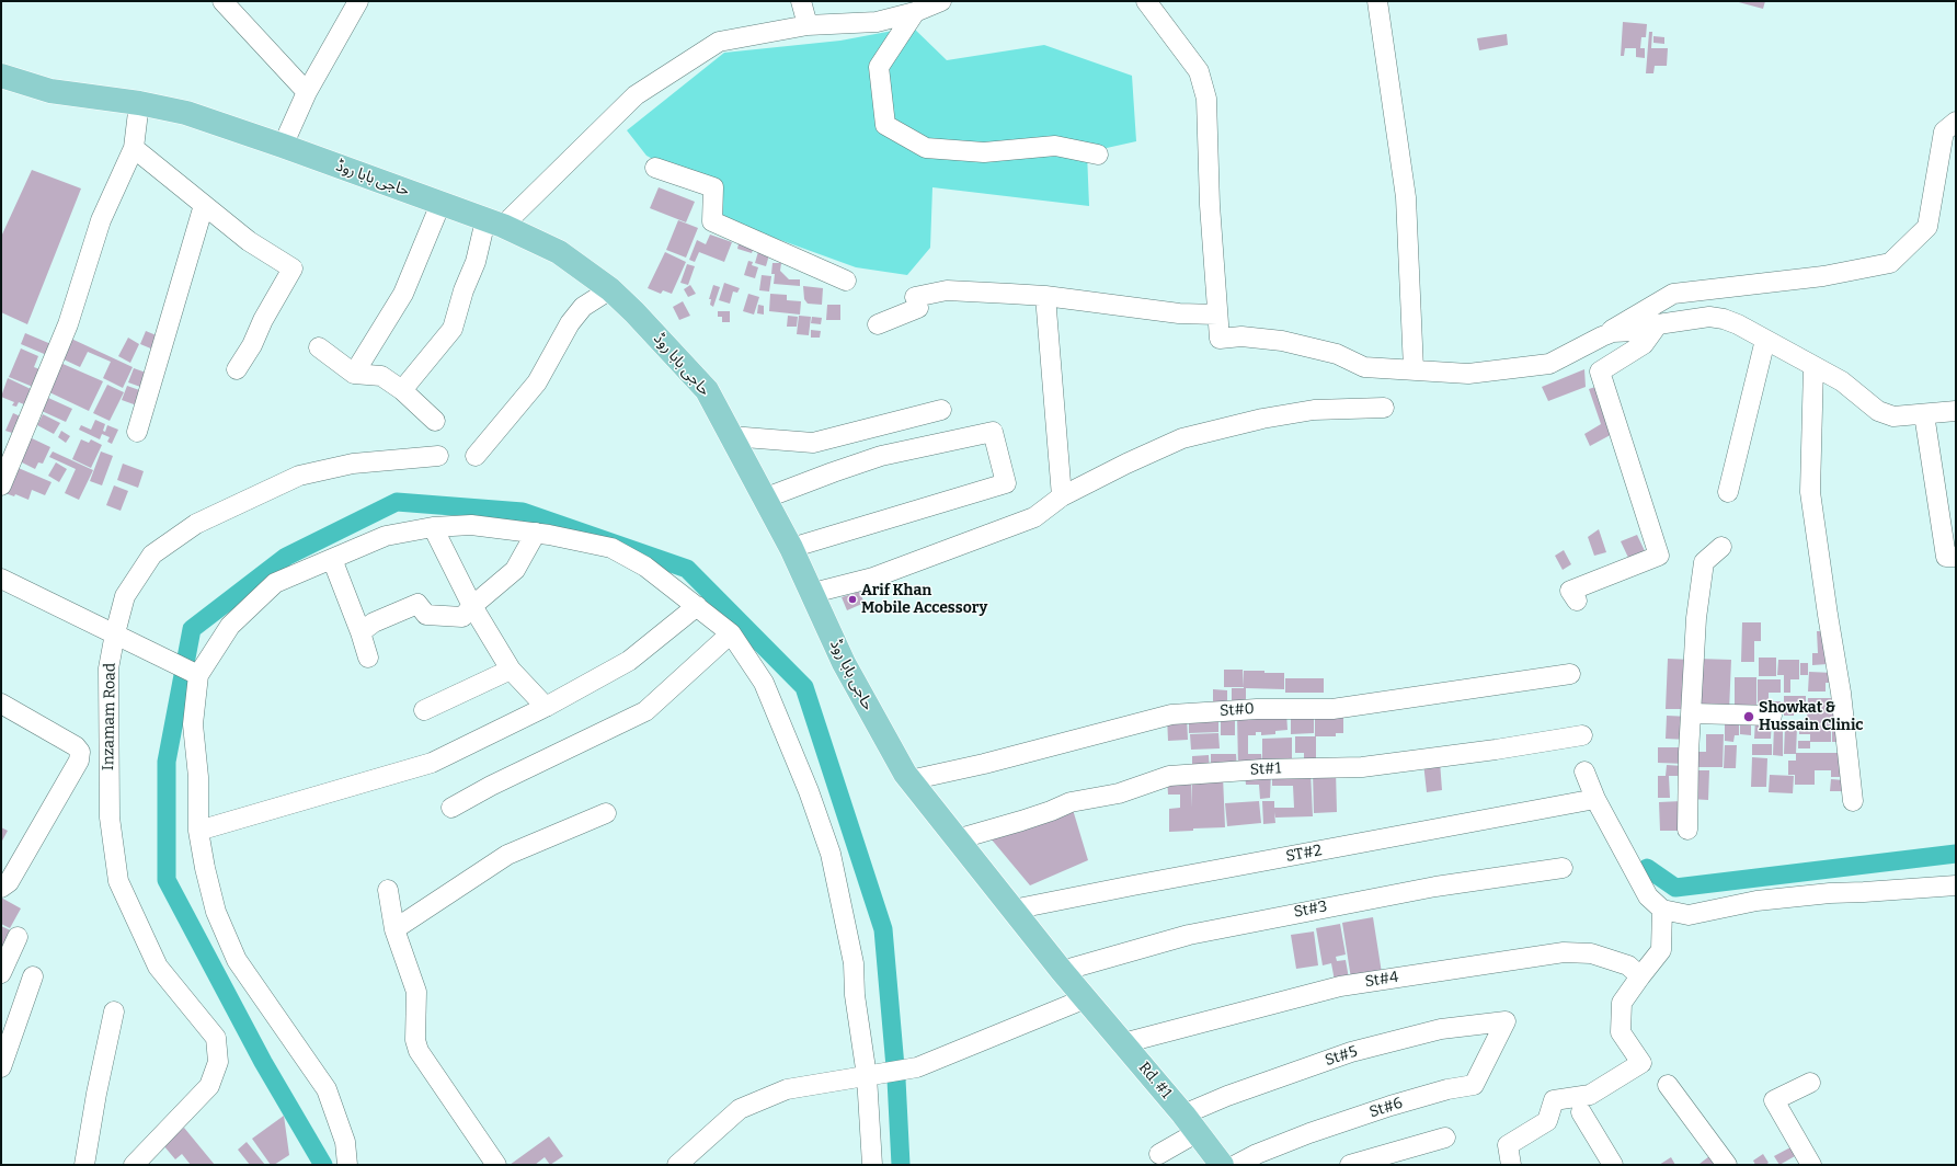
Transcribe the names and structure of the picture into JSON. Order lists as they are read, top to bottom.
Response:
{
  "streets": {
    "main road": ["حاجی بابا روڈ", "Rd. #1"],
    "street": [
      "St#0",
      "Inzamam Road",
      "St#1",
      "ST#2",
      "St#3",
      "St#4",
      "St#5",
      "St#6"
    ]
  },
  "crossings": [
    ["حاجی بابا روڈ", "St#0"],
    ["حاجی بابا روڈ", "St#1"],
    ["حاجی بابا روڈ", "ST#2"],
    ["حاجی بابا روڈ", "St#3"],
    ["حاجی بابا روڈ", "Rd. #1"],
    ["St#4", "Rd. #1"],
    ["St#5", "Rd. #1"],
    ["St#5", "St#6"]
  ],
  "places": ["Arif Khan Mobile Accessory", "Showkat & Hussain Clinic"]
}
